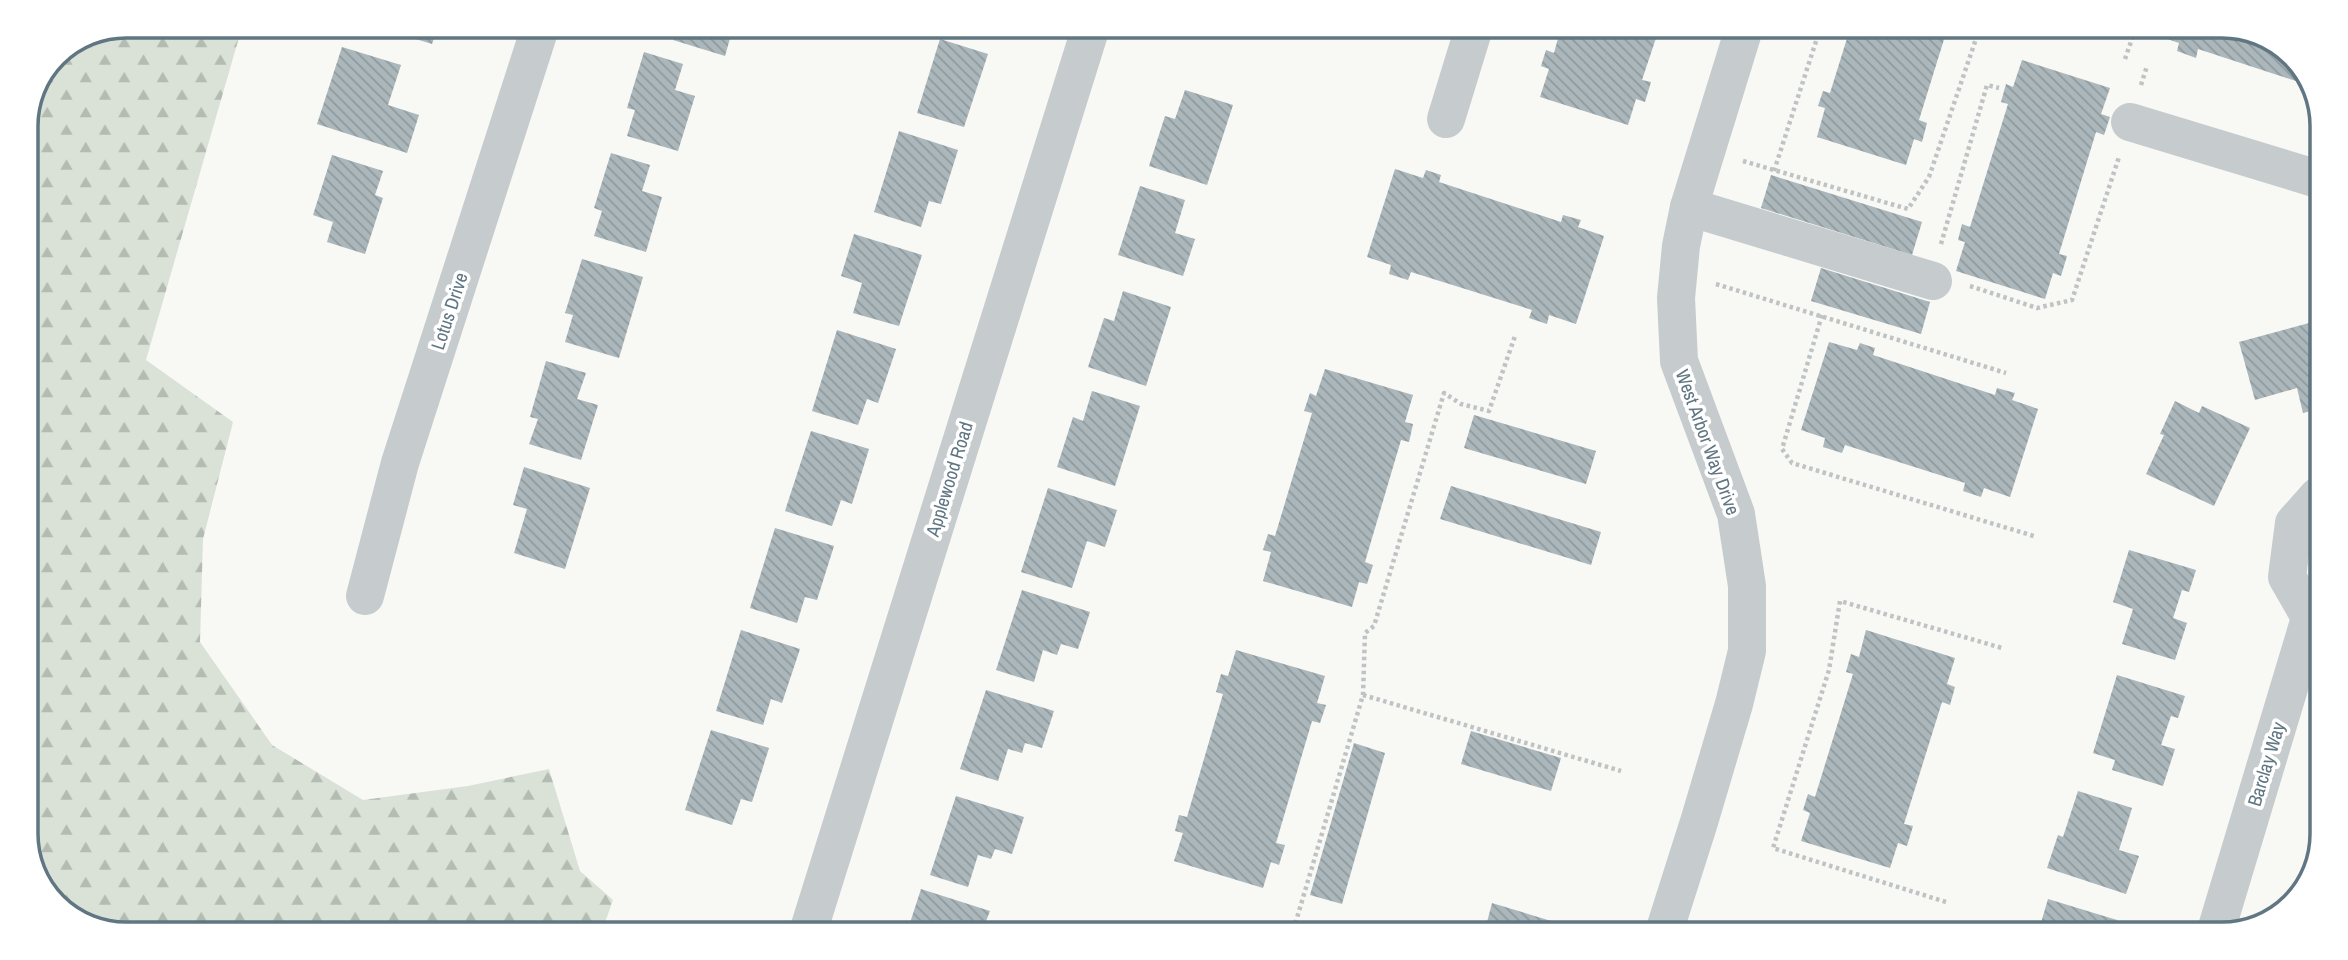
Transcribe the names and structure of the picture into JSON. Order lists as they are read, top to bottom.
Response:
{
  "streets": {
    "street": [
      "Lotus Drive",
      "West Arbor Way Drive",
      "Applewood Road",
      "Barclay Way"
    ]
  }
}
